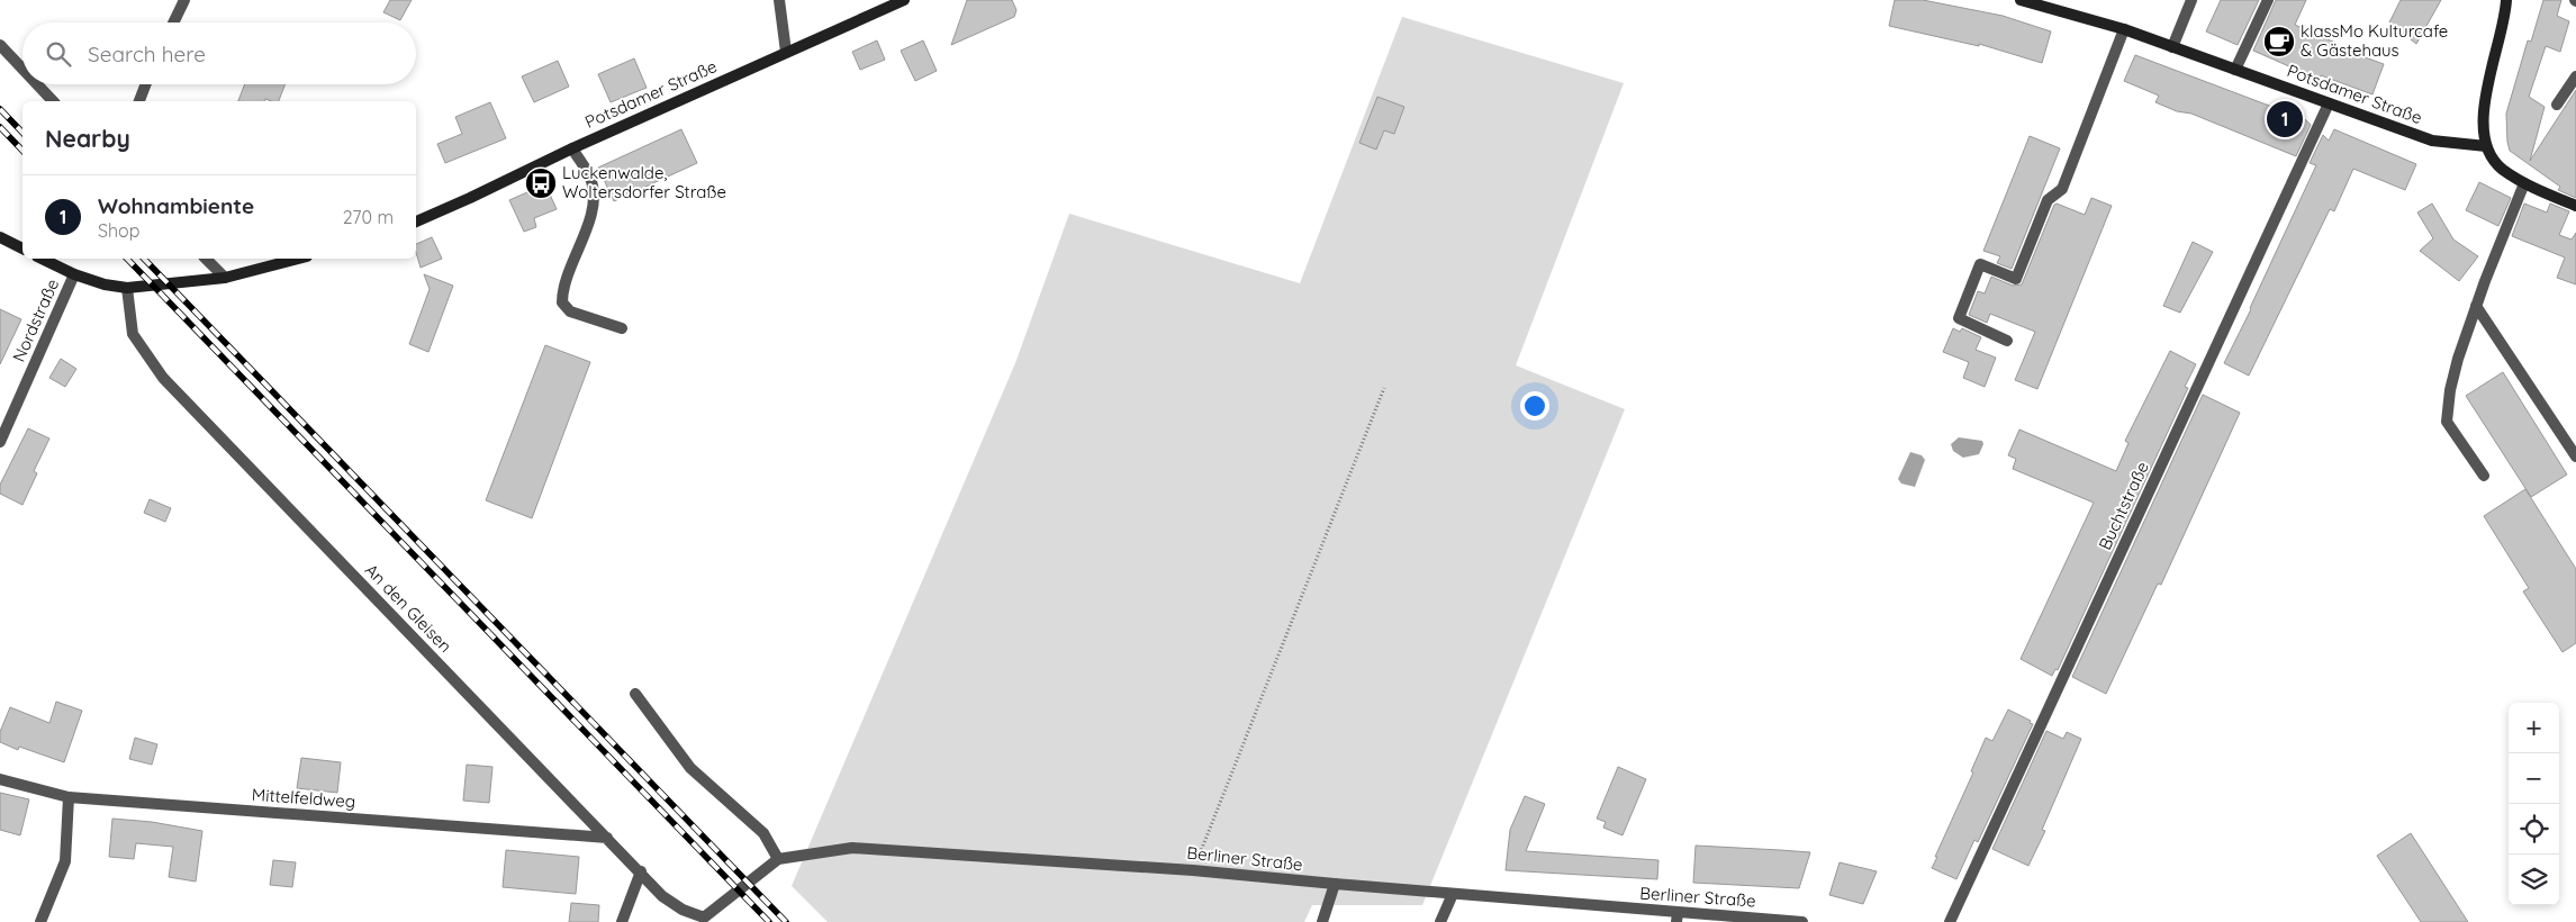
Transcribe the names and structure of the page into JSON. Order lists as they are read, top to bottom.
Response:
{
  "streets": {
    "street": [
      "Potsdamer Straße",
      "Nordstraße",
      "Buchtstraße",
      "An den Gleisen",
      "Mittelfeldweg",
      "Berliner Straße"
    ]
  },
  "crossings": [
    ["Potsdamer Straße", "Buchtstraße"],
    ["An den Gleisen", "Mittelfeldweg"],
    ["An den Gleisen", "Berliner Straße"]
  ],
  "places": {
    "cafe": ["klassMo Kulturcafe & Gästehaus"],
    "bus stop": ["Luckenwalde, Woltersdorfer Straße"]
  },
  "page": {
    "search": "Search here",
    "pins": "1",
    "heading": "Nearby",
    "list": [
      {
        "mark": "1",
        "name": "Wohnambiente",
        "note": "Shop",
        "value": "270 m"
      }
    ],
    "map_buttons": ["+", "−"]
  }
}
